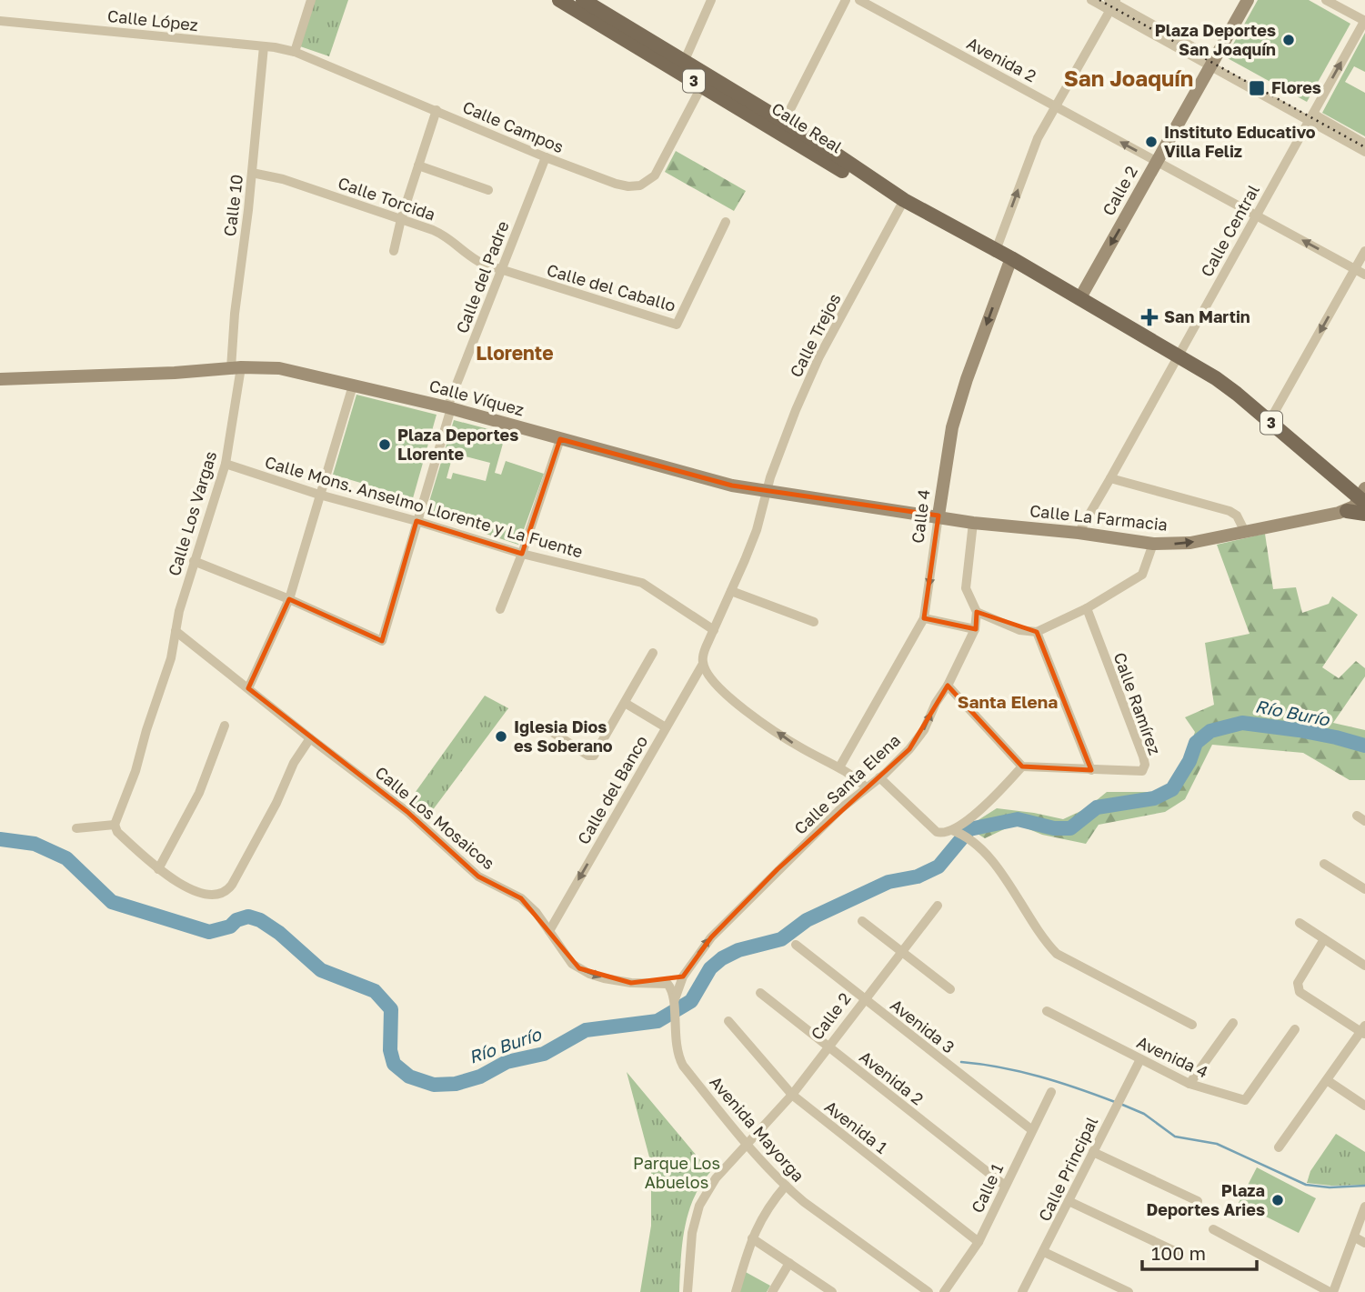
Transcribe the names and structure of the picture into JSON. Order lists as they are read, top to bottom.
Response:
{
  "streets": {
    "main road": [
      "3",
      "Calle Real",
      "Calle 2",
      "Calle Víquez",
      "Calle 4",
      "Calle La Farmacia"
    ],
    "street": [
      "Calle López",
      "Avenida 2",
      "Calle Campos",
      "Calle Torcida",
      "Calle 10",
      "Calle Central",
      "Calle del Padre",
      "Calle del Caballo",
      "Calle Trejos",
      "Calle Mons. Anselmo Llorente y La Fuente",
      "Calle Los Vargas",
      "Calle Ramírez",
      "Calle Santa Elena",
      "Calle del Banco",
      "Calle Los Mosaicos",
      "Avenida 3",
      "Avenida 4",
      "Avenida 1",
      "Avenida Mayorga",
      "Calle Principal",
      "Calle 1"
    ]
  },
  "crossings": [
    ["Calle López", "Calle Campos"],
    ["Calle López", "Calle 10"],
    ["Avenida 2", "Calle 2"],
    ["Avenida 2", "Calle Central"],
    ["Avenida 2", "Calle 1"],
    ["Calle Campos", "Calle Real"],
    ["Calle Campos", "Calle 10"],
    ["Calle Campos", "Calle del Padre"],
    ["Calle Real", "Calle 2"],
    ["Calle Real", "Calle Central"],
    ["Calle Real", "Calle Trejos"],
    ["Calle Real", "Calle 4"],
    ["Calle 2", "Avenida 3"],
    ["Calle 2", "Avenida 1"],
    ["Calle 2", "Avenida Mayorga"],
    ["Calle Torcida", "Calle 10"],
    ["Calle Torcida", "Calle del Padre"],
    ["Calle Torcida", "Calle del Caballo"],
    ["Calle 10", "Calle Víquez"],
    ["Calle 10", "Calle Los Vargas"],
    ["Calle Central", "Calle La Farmacia"],
    ["Calle del Padre", "Calle del Caballo"],
    ["Calle del Padre", "Calle Víquez"],
    ["Calle del Padre", "Calle Mons. Anselmo Llorente y La Fuente"],
    ["Calle Trejos", "Calle Víquez"],
    ["Calle Trejos", "Calle del Banco"],
    ["Calle Víquez", "Calle Los Vargas"],
    ["Calle Víquez", "Calle 4"],
    ["Calle Víquez", "Calle La Farmacia"],
    ["Calle Mons. Anselmo Llorente y La Fuente", "Calle Los Vargas"],
    ["Calle Mons. Anselmo Llorente y La Fuente", "Calle del Banco"],
    ["Calle Los Vargas", "Calle Los Mosaicos"],
    ["Calle 4", "Calle La Farmacia"],
    ["Calle La Farmacia", "Calle Santa Elena"],
    ["Calle Santa Elena", "Calle Los Mosaicos"],
    ["Calle Santa Elena", "Avenida Mayorga"],
    ["Calle del Banco", "Calle Los Mosaicos"],
    ["Avenida 3", "Calle 1"],
    ["Avenida 4", "Calle Principal"],
    ["Avenida 1", "Calle 1"]
  ],
  "one_way": ["Calle 4", "Calle Santa Elena", "Calle del Banco"],
  "districts": ["San Joaquín", "Llorente", "Santa Elena"],
  "water": ["Río Burío"],
  "parks": ["Parque Los Abuelos"],
  "places": {
    "other": [
      "Plaza Deportes San Joaquín",
      "Instituto Educativo Villa Feliz",
      "Plaza Deportes Llorente",
      "Iglesia Dios es Soberano",
      "Plaza Deportes Aries"
    ],
    "transit": ["Flores"],
    "health": ["San Martin"]
  },
  "scale_bar": "100 m"
}
